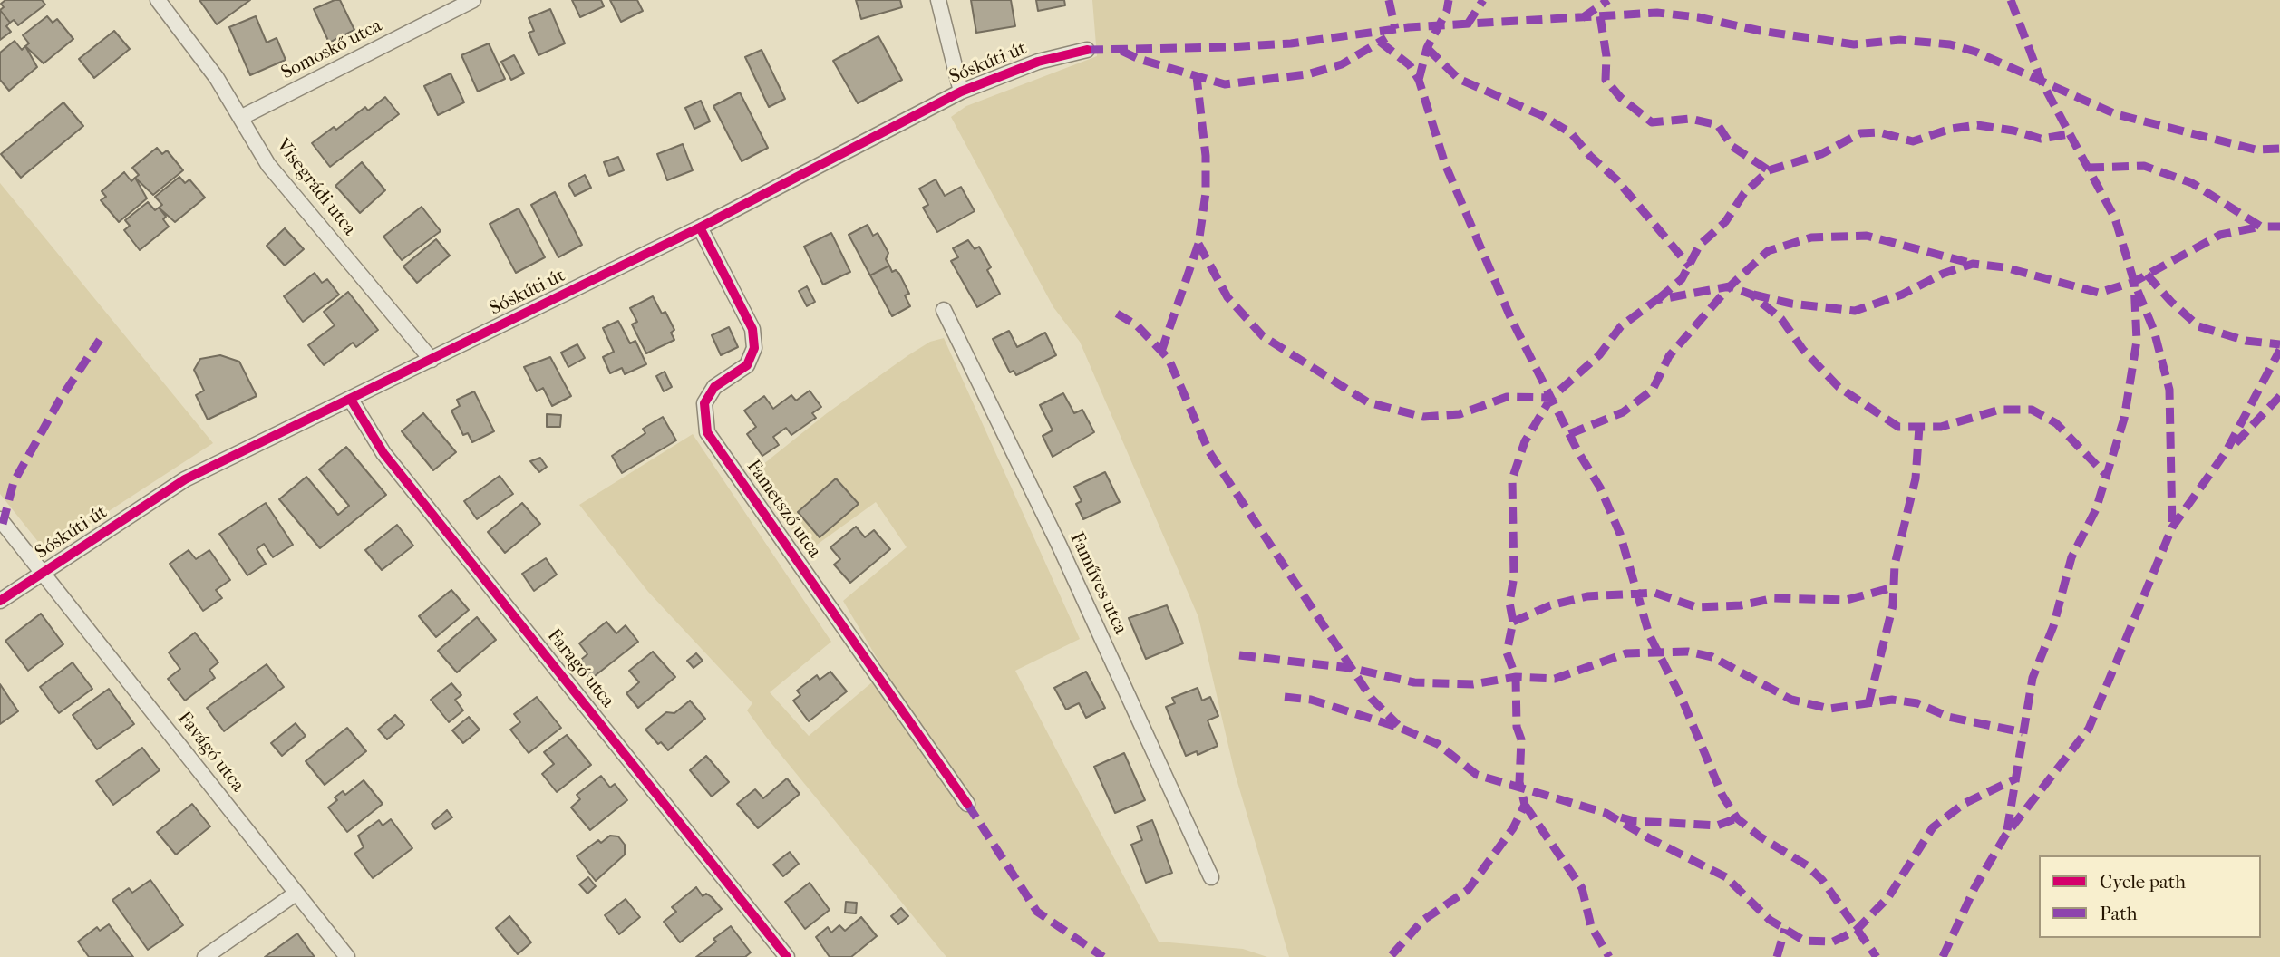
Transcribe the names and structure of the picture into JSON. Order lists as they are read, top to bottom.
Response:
{
  "streets": {
    "street": [
      "Somoskő utca",
      "Sóskúti út",
      "Visegrádi utca",
      "Fametsző utca",
      "Faműves utca",
      "Faragó utca",
      "Favágó utca"
    ]
  },
  "crossings": [
    ["Somoskő utca", "Visegrádi utca"],
    ["Sóskúti út", "Visegrádi utca"],
    ["Sóskúti út", "Fametsző utca"],
    ["Sóskúti út", "Faragó utca"],
    ["Sóskúti út", "Favágó utca"]
  ],
  "legend": ["Cycle path", "Path"]
}
